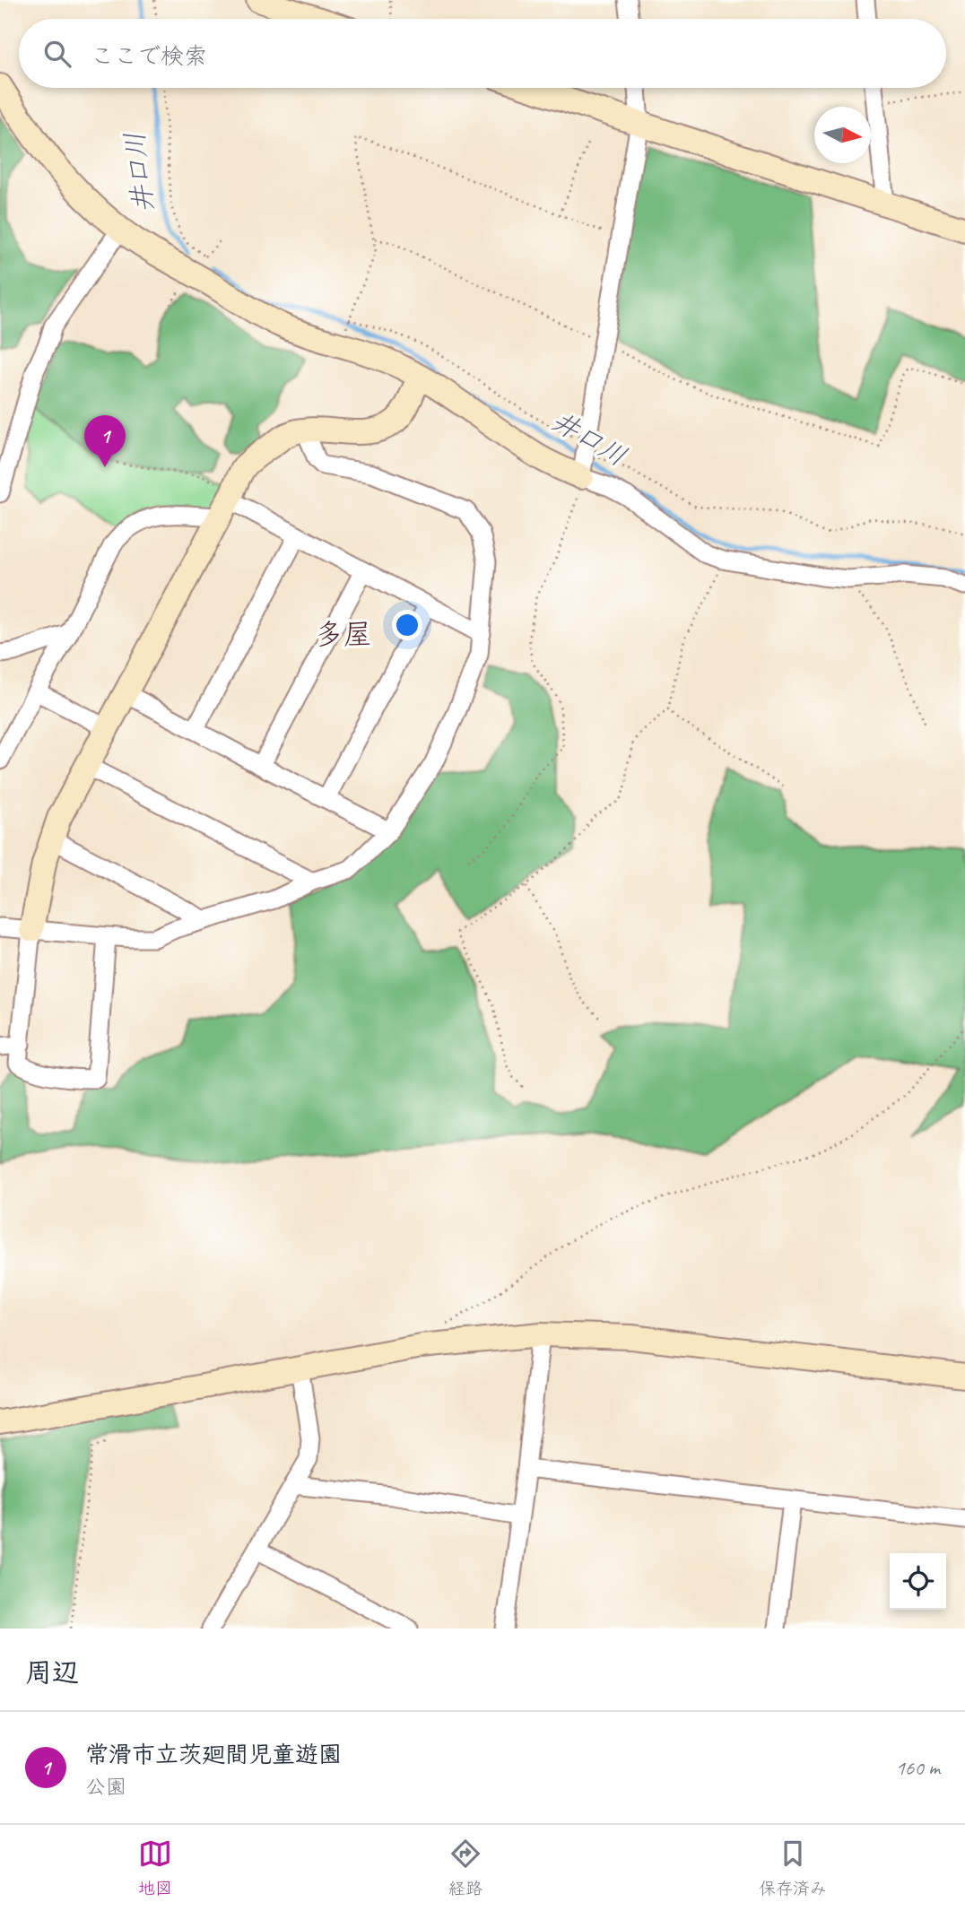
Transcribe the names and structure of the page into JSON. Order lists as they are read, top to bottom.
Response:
{
  "districts": ["多屋"],
  "water": ["井口川"],
  "north": "right",
  "page": {
    "search": "ここで検索",
    "pins": "1",
    "heading": "周辺",
    "list": [
      {
        "mark": "1",
        "name": "常滑市立茨廻間児童遊園",
        "note": "公園",
        "value": "160 m"
      }
    ],
    "nav": ["地図", "経路", "保存済み"]
  }
}
